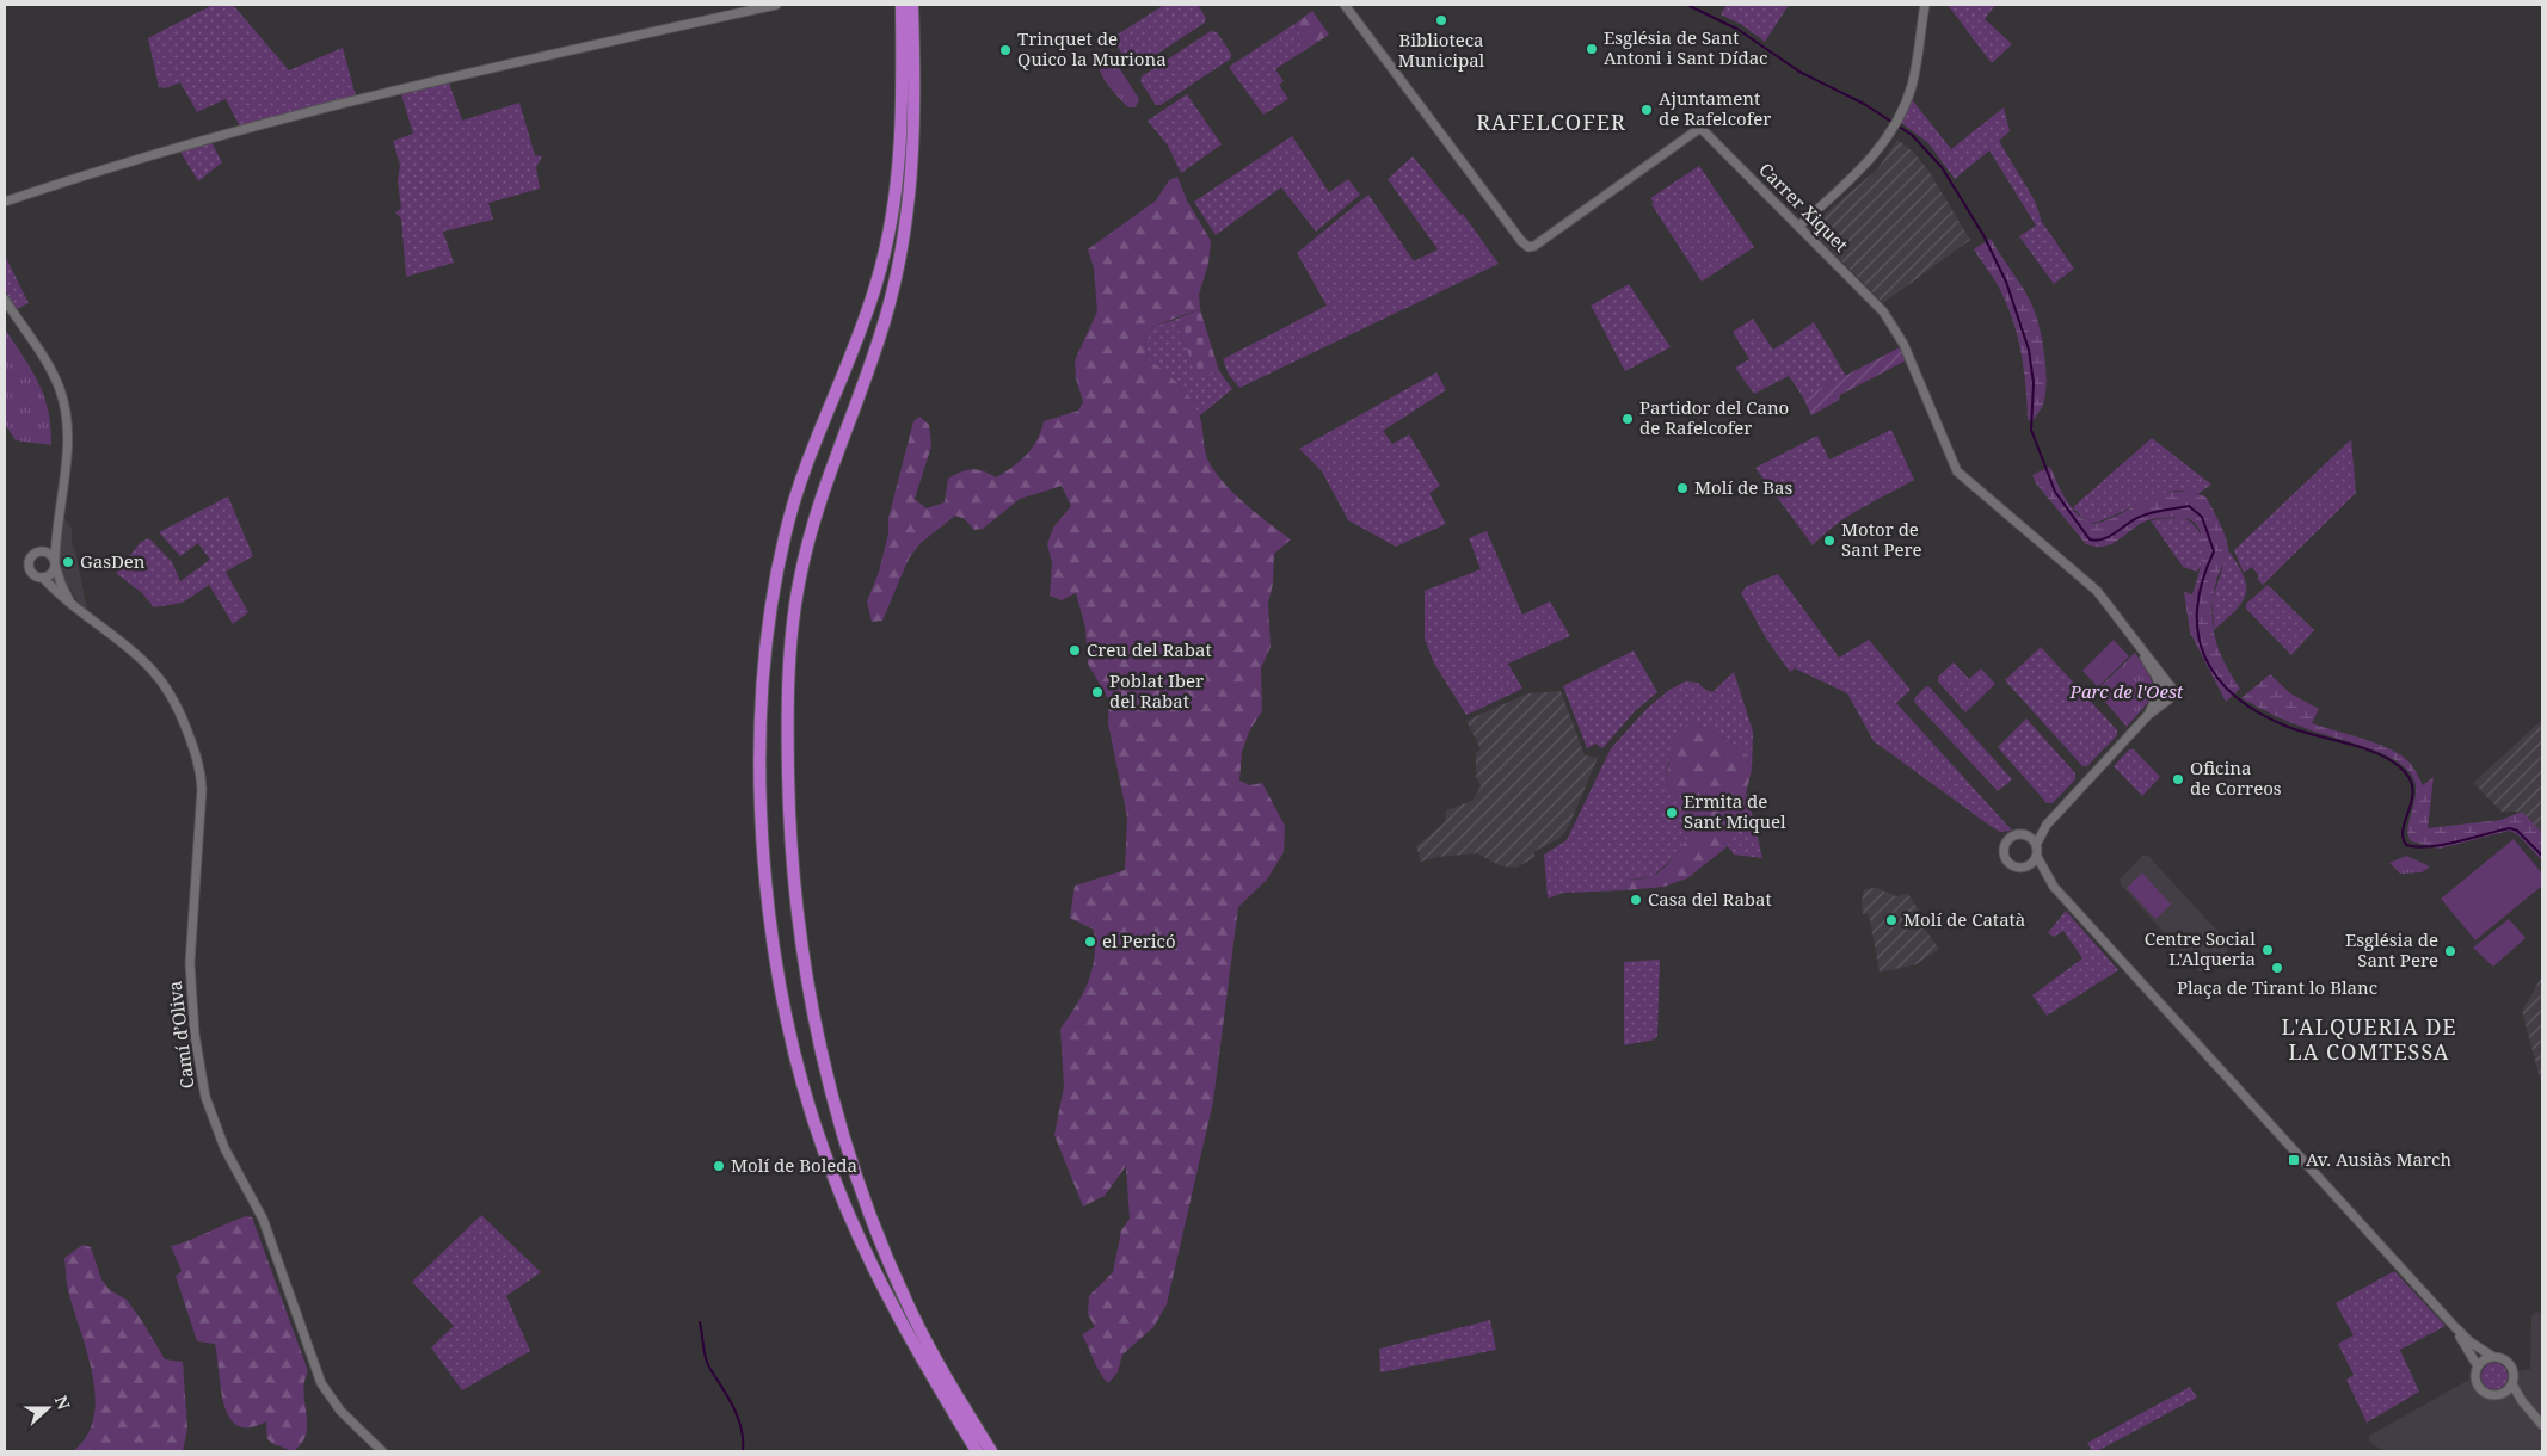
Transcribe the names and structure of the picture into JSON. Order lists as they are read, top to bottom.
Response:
{
  "streets": {
    "street": ["Carrer Xiquet", "Camí d’Oliva"]
  },
  "districts": ["RAFELCOFER", "L'ALQUERIA DE LA COMTESSA"],
  "parks": ["Parc de l'Oest"],
  "places": {
    "other": [
      "Biblioteca Municipal",
      "Església de Sant Antoni i Sant Dídac",
      "Trinquet de Quico la Muriona",
      "Ajuntament de Rafelcofer",
      "Partidor del Cano de Rafelcofer",
      "Molí de Bas",
      "Motor de Sant Pere",
      "GasDen",
      "Creu del Rabat",
      "Poblat Iber del Rabat",
      "Oficina de Correos",
      "Ermita de Sant Miquel",
      "Casa del Rabat",
      "Molí de Catatà",
      "el Pericó",
      "Centre Social L'Alqueria",
      "Església de Sant Pere",
      "Plaça de Tirant lo Blanc",
      "Molí de Boleda"
    ],
    "transit": ["Av. Ausiàs March"]
  },
  "north": "right"
}
